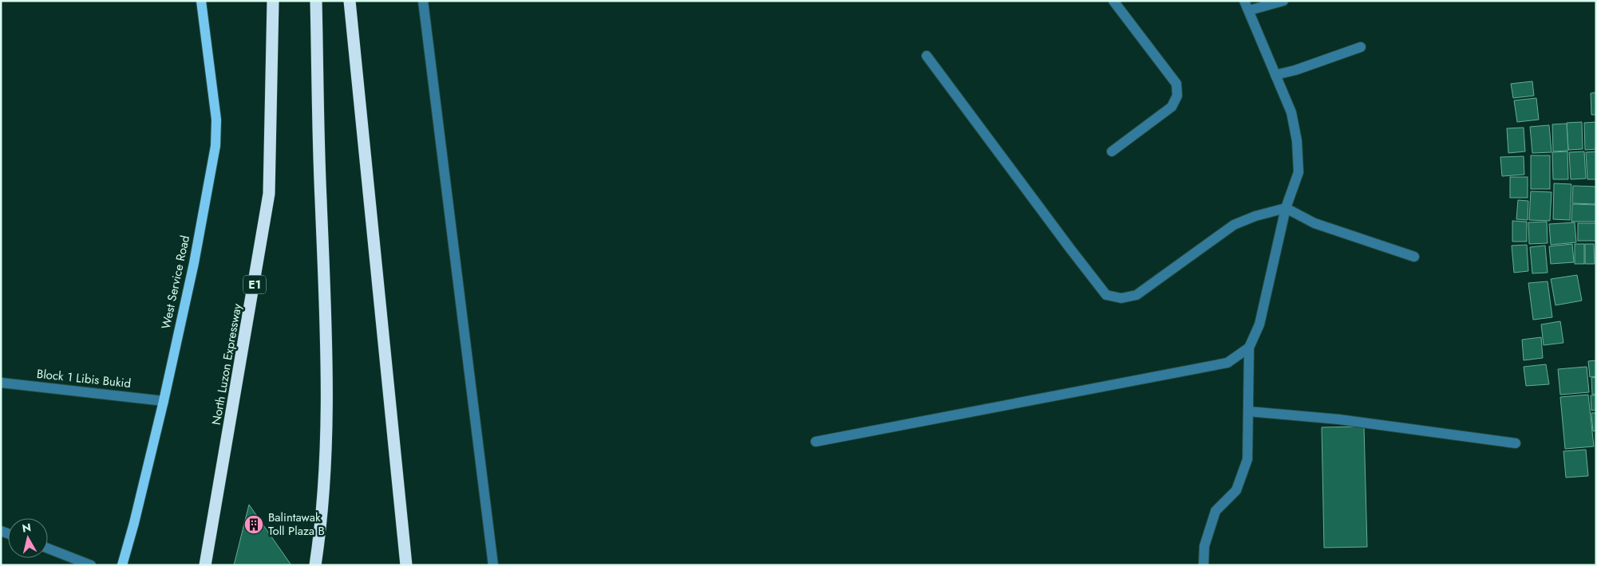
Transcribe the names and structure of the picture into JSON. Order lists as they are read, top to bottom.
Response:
{
  "streets": {
    "highway": ["E1", "North Luzon Expressway"],
    "main road": ["West Service Road"],
    "lane": ["Block 1 Libis Bukid"]
  },
  "crossings": [
    ["West Service Road", "Block 1 Libis Bukid"]
  ],
  "places": {
    "building": ["Balintawak Toll Plaza B"]
  },
  "north": "top"
}
